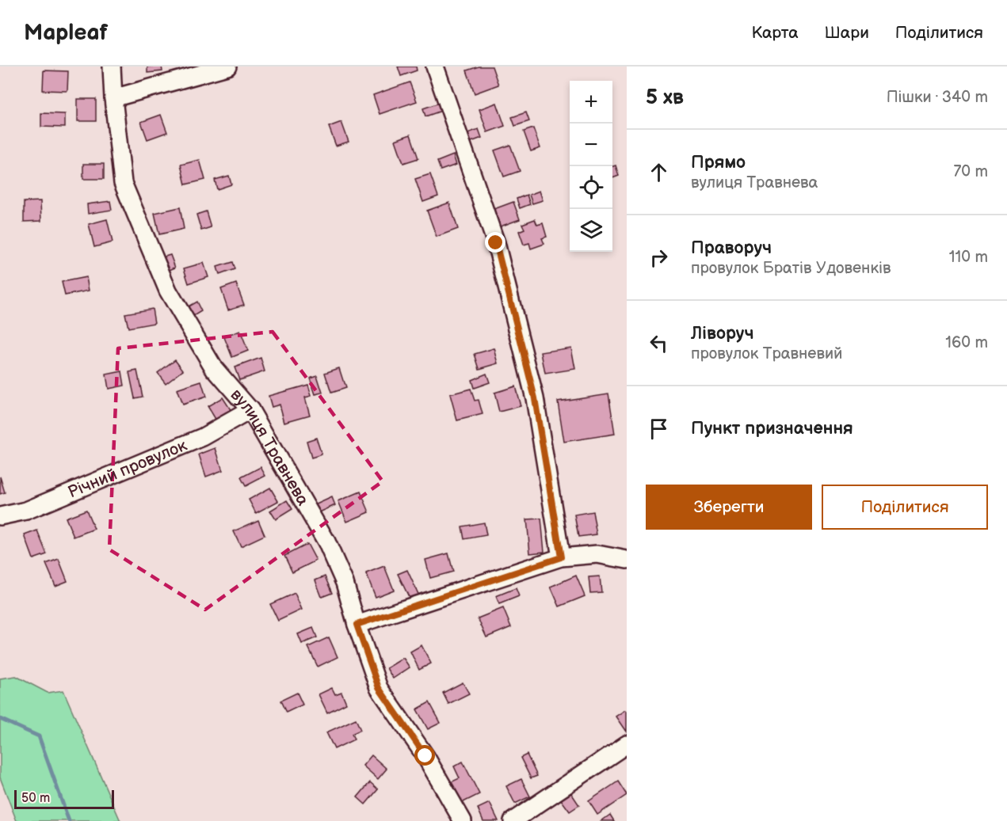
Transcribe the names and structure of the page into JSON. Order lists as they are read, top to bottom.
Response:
{
  "streets": {
    "street": ["вулиця Травнева", "Річний провулок"]
  },
  "crossings": [
    ["вулиця Травнева", "Річний провулок"]
  ],
  "scale_bar": "50 m",
  "page": {
    "header": "Mapleaf",
    "nav": ["Карта", "Шари", "Поділитися"],
    "heading": ["5 хв", "Пішки · 340 m"],
    "map_buttons": ["+", "−"],
    "list": [
      ["Прямо", "вулиця Травнева", "70 m"],
      ["Праворуч", "провулок Братів Удовенків", "110 m"],
      ["Ліворуч", "провулок Травневий", "160 m"],
      "Пункт призначення"
    ],
    "buttons": ["Зберегти", "Поділитися"],
    "scale": "50 m"
  }
}
